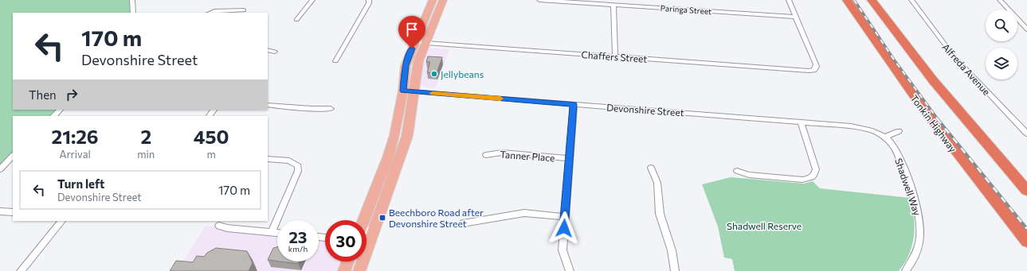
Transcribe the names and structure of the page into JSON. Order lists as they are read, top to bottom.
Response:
{
  "streets": {
    "highway": ["Tonkin Highway"],
    "street": [
      "Paringa Street",
      "Chaffers Street",
      "Alfreda Avenue",
      "Devonshire Street",
      "Tanner Place",
      "Shadwell Way"
    ]
  },
  "crossings": [
    ["Paringa Street", "Chaffers Street"],
    ["Devonshire Street", "Shadwell Way"]
  ],
  "parks": ["Shadwell Reserve"],
  "places": {
    "other": ["Jellybeans"],
    "transit": ["Beechboro Road after Devonshire Street"]
  },
  "page": {
    "turn": ["170 m", "Devonshire Street"],
    "then": "Then",
    "eta": [
      "21:26",
      "Arrival",
      "2",
      "min",
      "450",
      "m"
    ],
    "list": [
      {
        "name": "Turn left",
        "note": "Devonshire Street",
        "value": "170 m"
      }
    ],
    "speed": "23 km/h",
    "limit": "30"
  }
}
